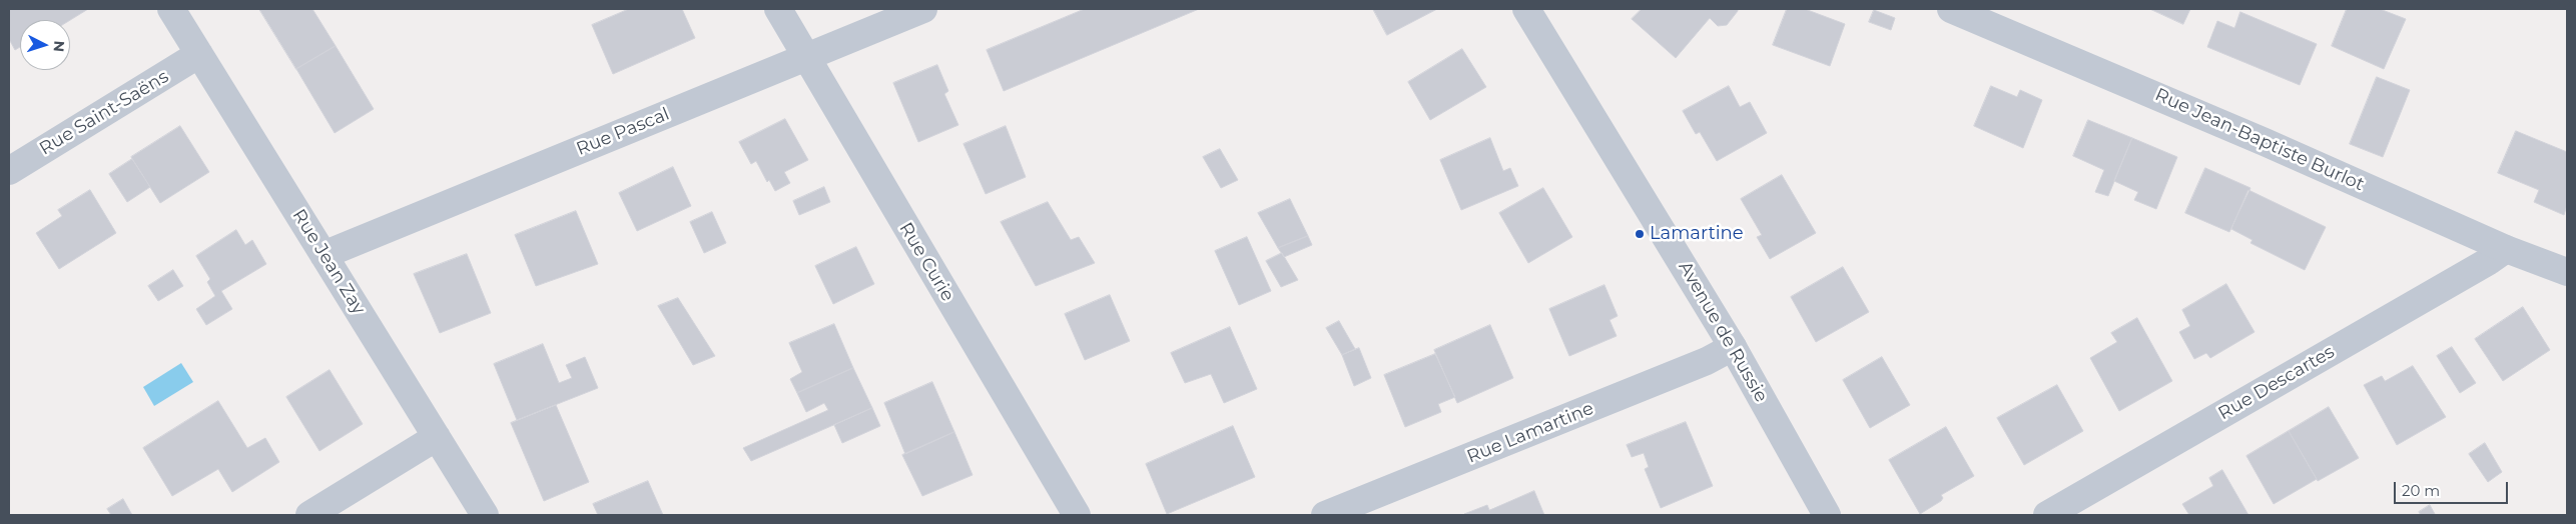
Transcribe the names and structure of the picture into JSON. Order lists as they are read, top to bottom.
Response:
{
  "streets": {
    "street": [
      "Rue Saint-Saëns",
      "Rue Pascal",
      "Rue Jean-Baptiste Burlot",
      "Rue Jean Zay",
      "Rue Curie",
      "Avenue de Russie",
      "Rue Descartes",
      "Rue Lamartine"
    ]
  },
  "crossings": [
    ["Rue Saint-Saëns", "Rue Jean Zay"],
    ["Rue Pascal", "Rue Jean Zay"],
    ["Rue Pascal", "Rue Curie"],
    ["Rue Jean-Baptiste Burlot", "Rue Descartes"],
    ["Avenue de Russie", "Rue Lamartine"]
  ],
  "places": ["Lamartine"],
  "scale_bar": "20 m",
  "north": "right"
}
